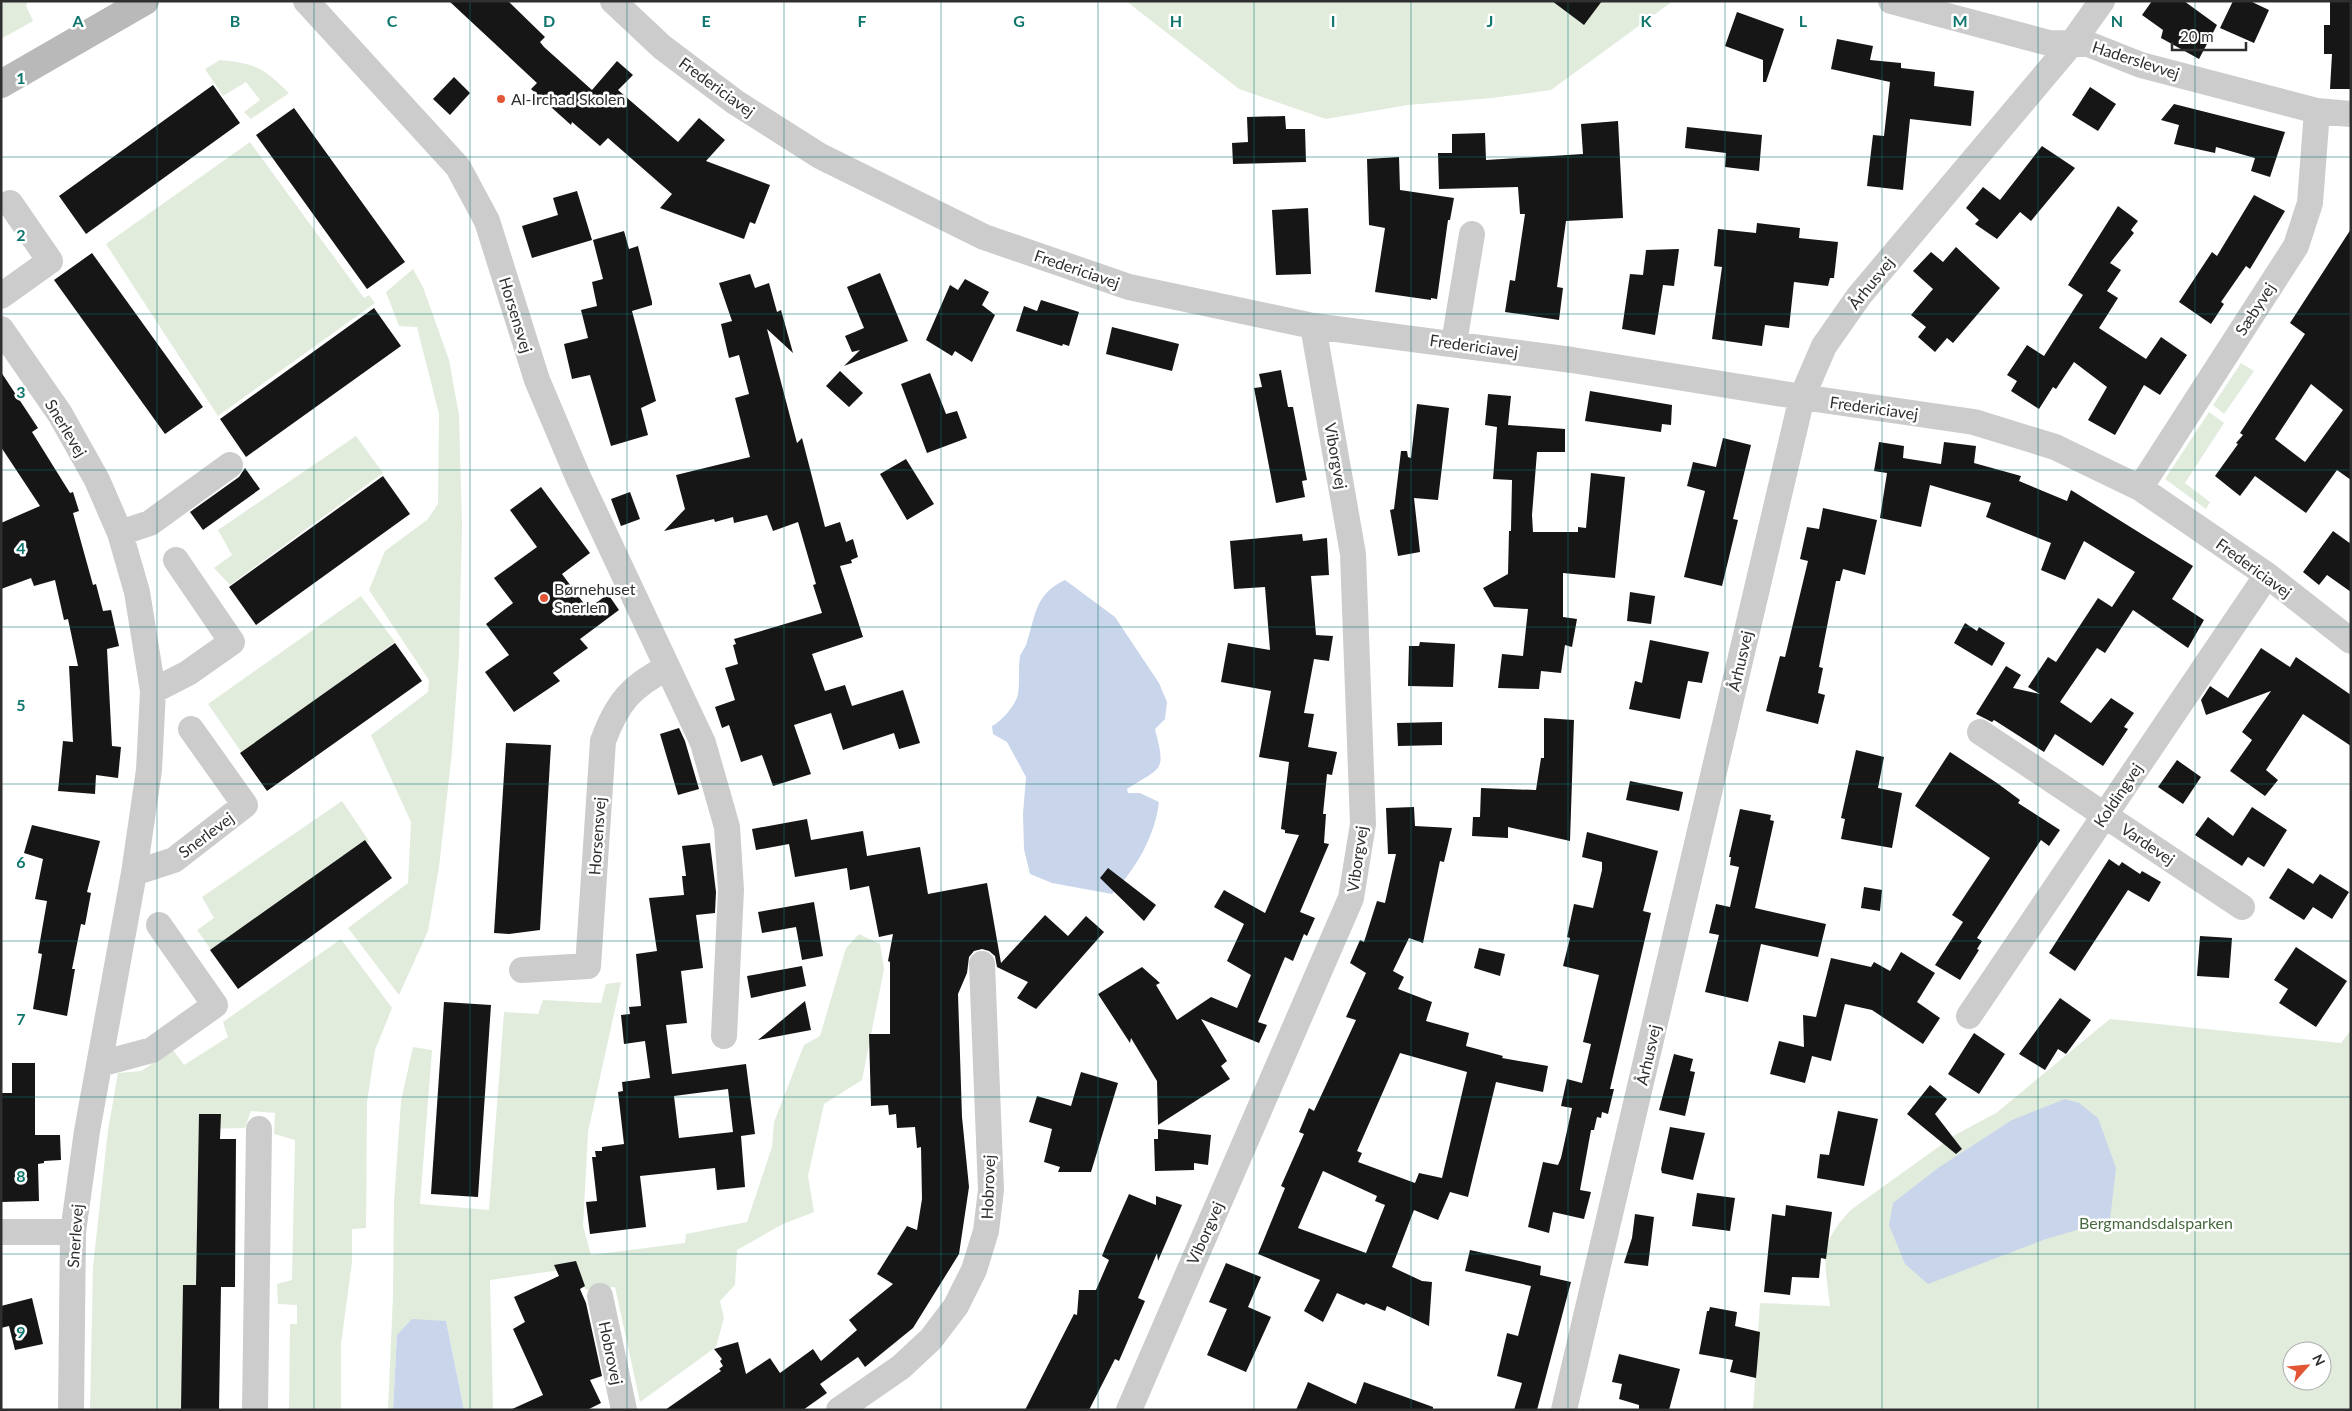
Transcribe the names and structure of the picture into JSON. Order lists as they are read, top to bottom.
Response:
{
  "streets": {
    "street": [
      "Haderslevvej",
      "Fredericiavej",
      "Århusvej",
      "Sæbyvej",
      "Horsensvej",
      "Snerlevej",
      "Viborgvej",
      "Koldingvej",
      "Vardevej",
      "Hobrovej"
    ]
  },
  "crossings": [
    ["Haderslevvej", "Århusvej"],
    ["Haderslevvej", "Sæbyvej"],
    ["Fredericiavej", "Århusvej"],
    ["Fredericiavej", "Sæbyvej"],
    ["Fredericiavej", "Viborgvej"],
    ["Fredericiavej", "Koldingvej"],
    ["Koldingvej", "Vardevej"]
  ],
  "parks": ["Bergmandsdalsparken"],
  "places": ["Al-Irchad Skolen", "Børnehuset Snerlen"],
  "scale_bar": "20 m",
  "north": "top right",
  "grid": {
    "columns": [
      "A",
      "B",
      "C",
      "D",
      "E",
      "F",
      "G",
      "H",
      "I",
      "J",
      "K",
      "L",
      "M",
      "N"
    ],
    "rows": [
      "1",
      "2",
      "3",
      "4",
      "5",
      "6",
      "7",
      "8",
      "9"
    ]
  }
}
